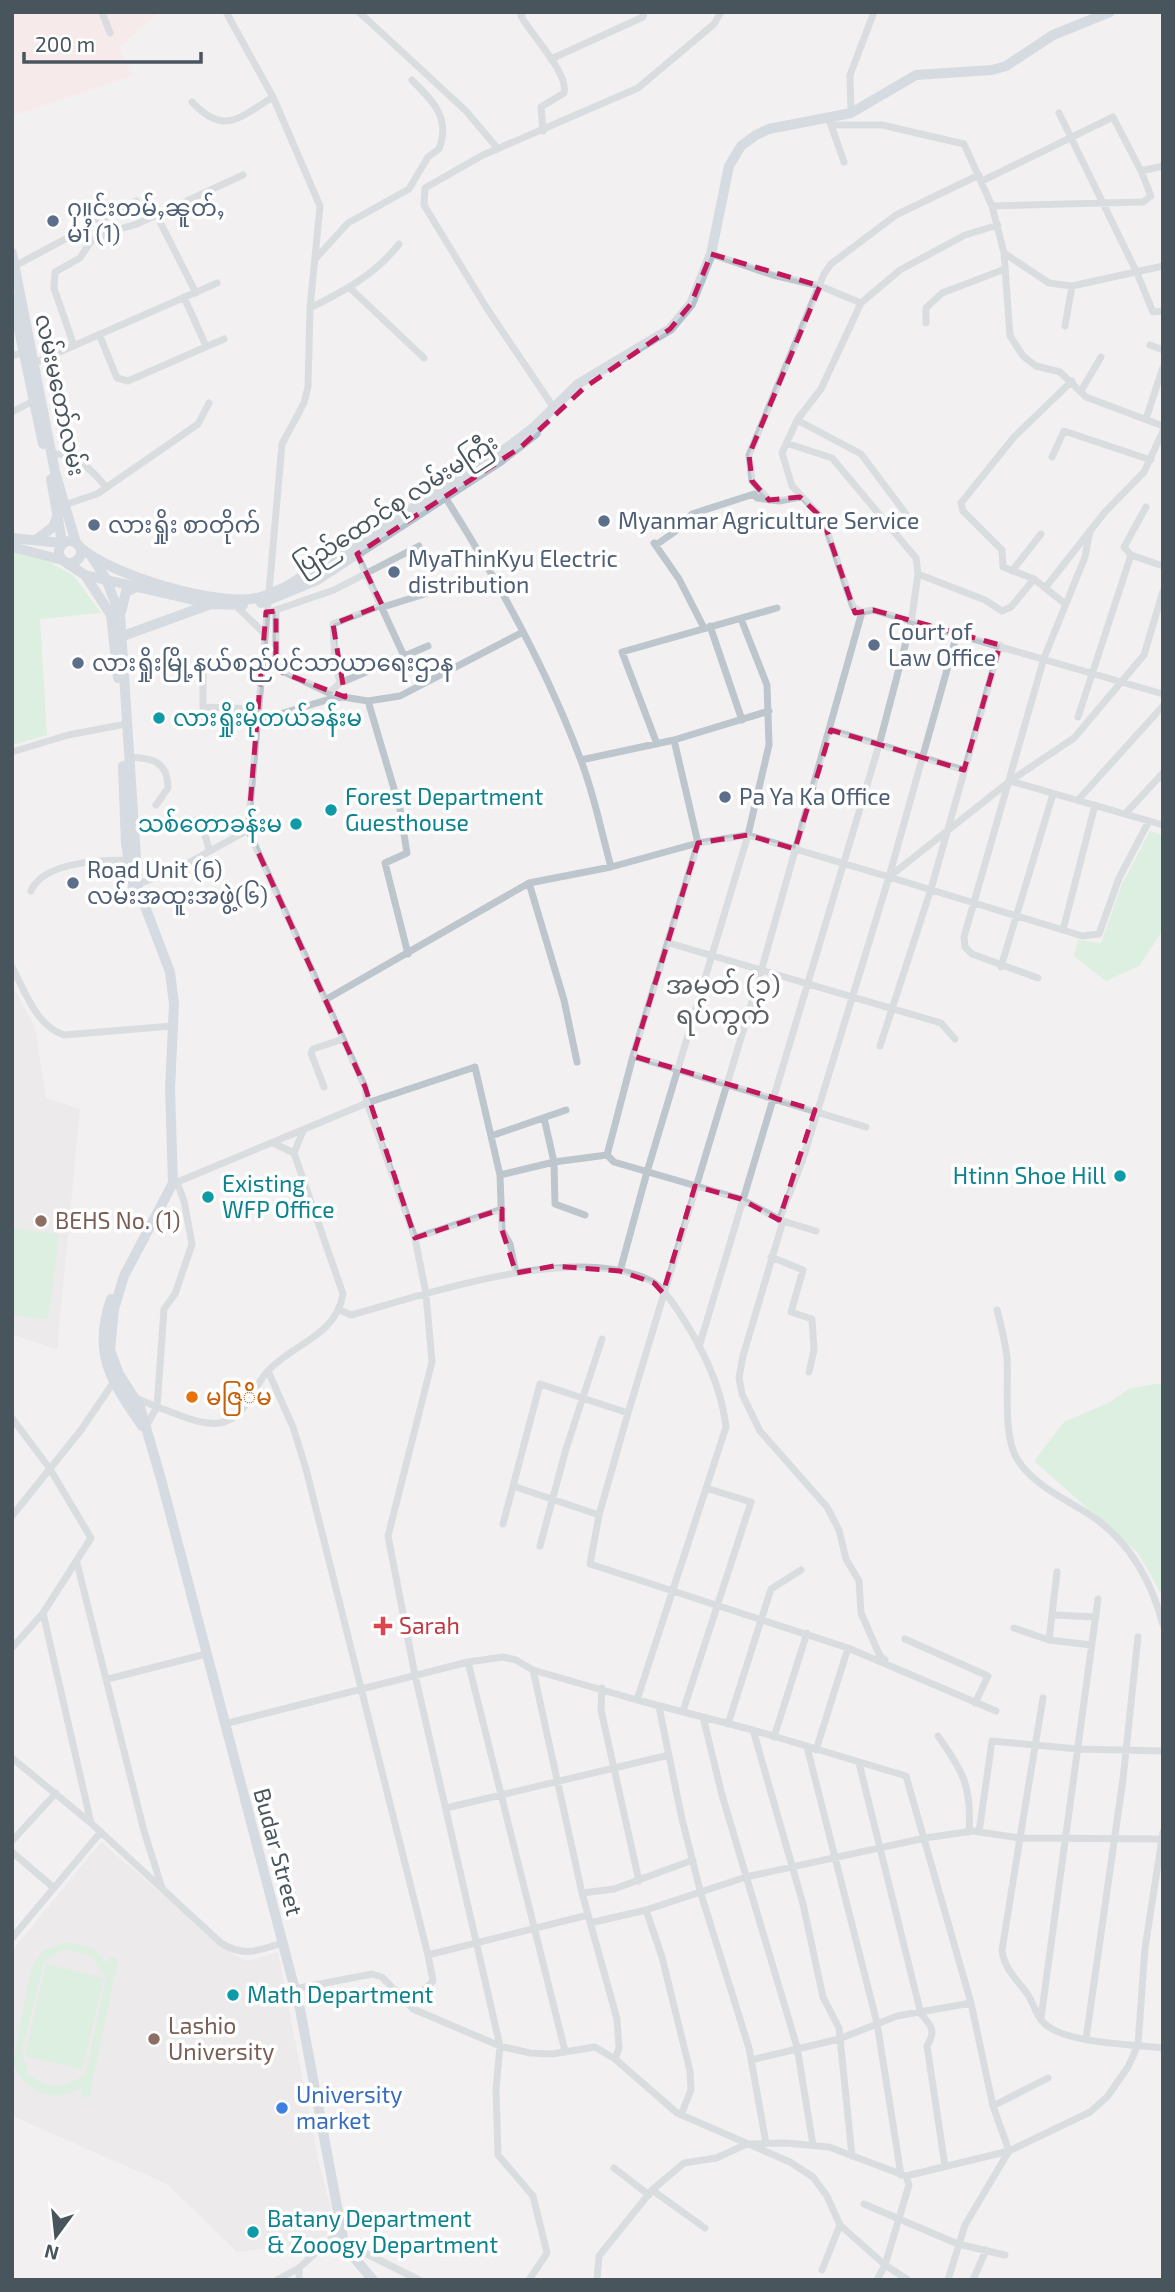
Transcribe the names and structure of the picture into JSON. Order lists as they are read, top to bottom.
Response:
{
  "streets": {
    "main road": ["လမ်းမတော်လမ်း", "ပြည်ထောင်စု လမ်းမကြီး", "Budar Street"]
  },
  "crossings": [
    ["လမ်းမတော်လမ်း", "ပြည်ထောင်စု လမ်းမကြီး"]
  ],
  "districts": ["အမှတ် (၁) ရပ်ကွက်"],
  "places": {
    "other": [
      "ႁူင်းတမ်ႇၼူတ်ႇ မၢႆ (1)",
      "Myanmar Agriculture Service",
      "လားရှိုး စာတိုက်",
      "MyaThinKyu Electric distribution",
      "Court of Law Office",
      "လားရှိုးမြို့နယ်စည်ပင်သာယာရေးဌာန",
      "လားရှိုးမိုတယ်ခန်းမ",
      "Pa Ya Ka Office",
      "Forest Department Guesthouse",
      "သစ်တောခန်းမ",
      "Road Unit (6) လမ်းအထူးအဖွဲ့(၆)",
      "Htinn Shoe Hill",
      "Existing WFP Office",
      "BEHS No. (1)",
      "မဇြ်ိမ",
      "Math Department",
      "Lashio University",
      "University market",
      "Batany Department & Zooogy Department"
    ],
    "health": ["Sarah"]
  },
  "scale_bar": "200 m",
  "north": "bottom"
}
